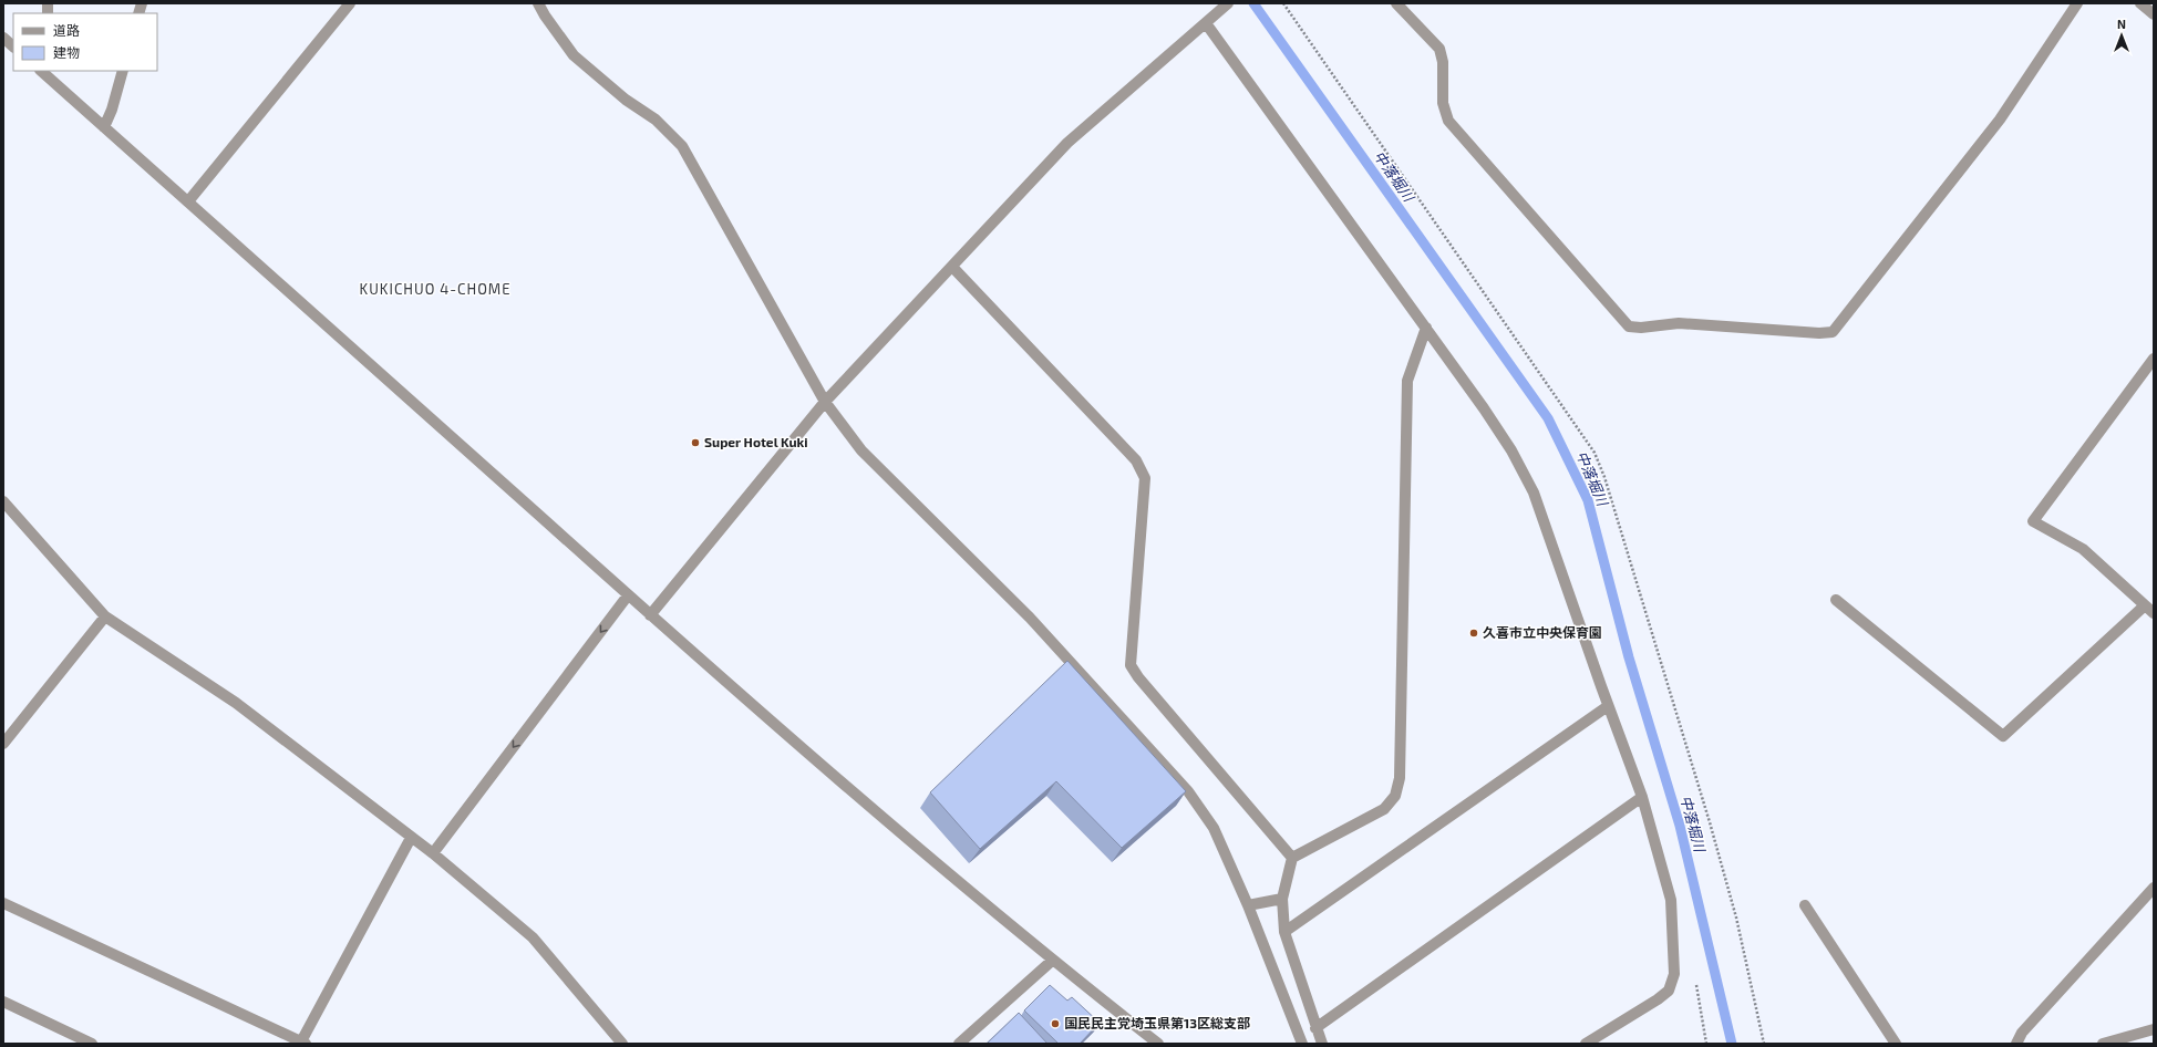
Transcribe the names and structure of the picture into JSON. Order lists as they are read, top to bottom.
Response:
{
  "districts": ["KUKICHUO 4-CHOME"],
  "water": ["中落堀川"],
  "places": ["Super Hotel Kuki", "久喜市立中央保育園", "国民民主党埼玉県第13区総支部"],
  "legend": ["道路", "建物"],
  "north": "top"
}
